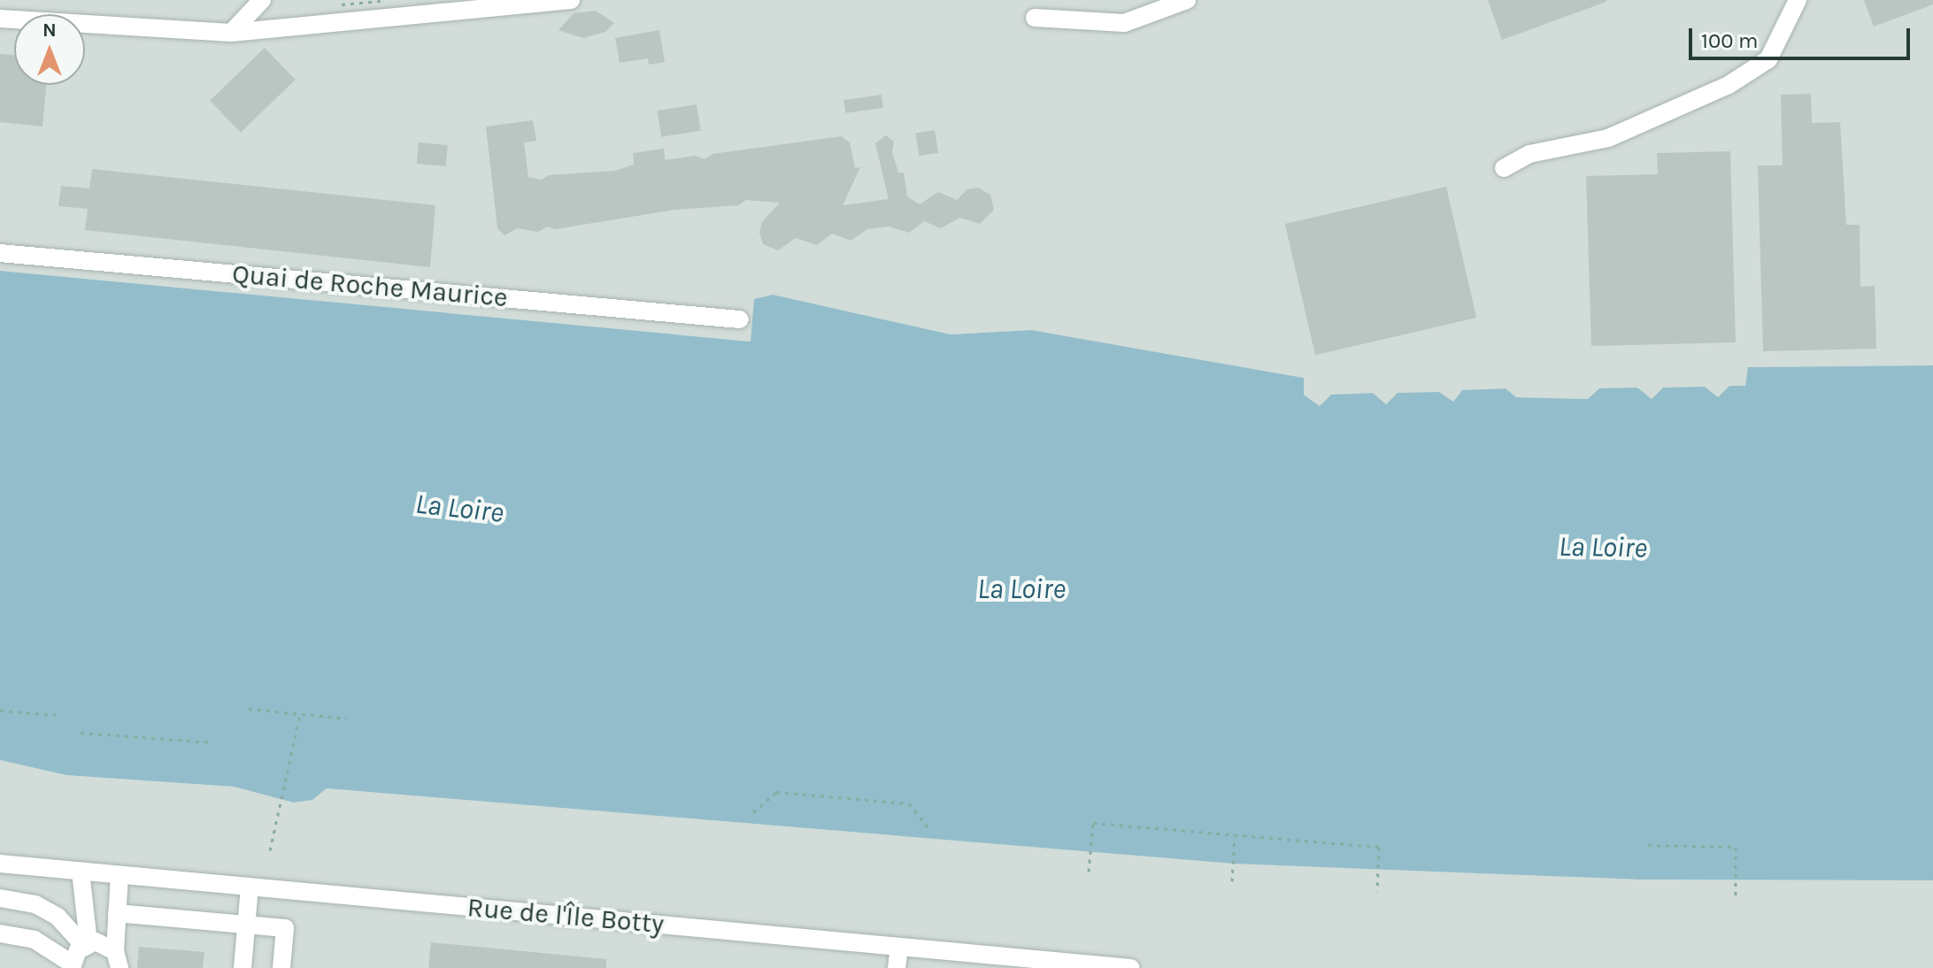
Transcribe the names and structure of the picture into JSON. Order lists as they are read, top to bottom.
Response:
{
  "streets": {
    "street": ["Quai de Roche Maurice", "Rue de l'Île Botty"]
  },
  "water": ["La Loire"],
  "scale_bar": "100 m",
  "north": "top"
}
